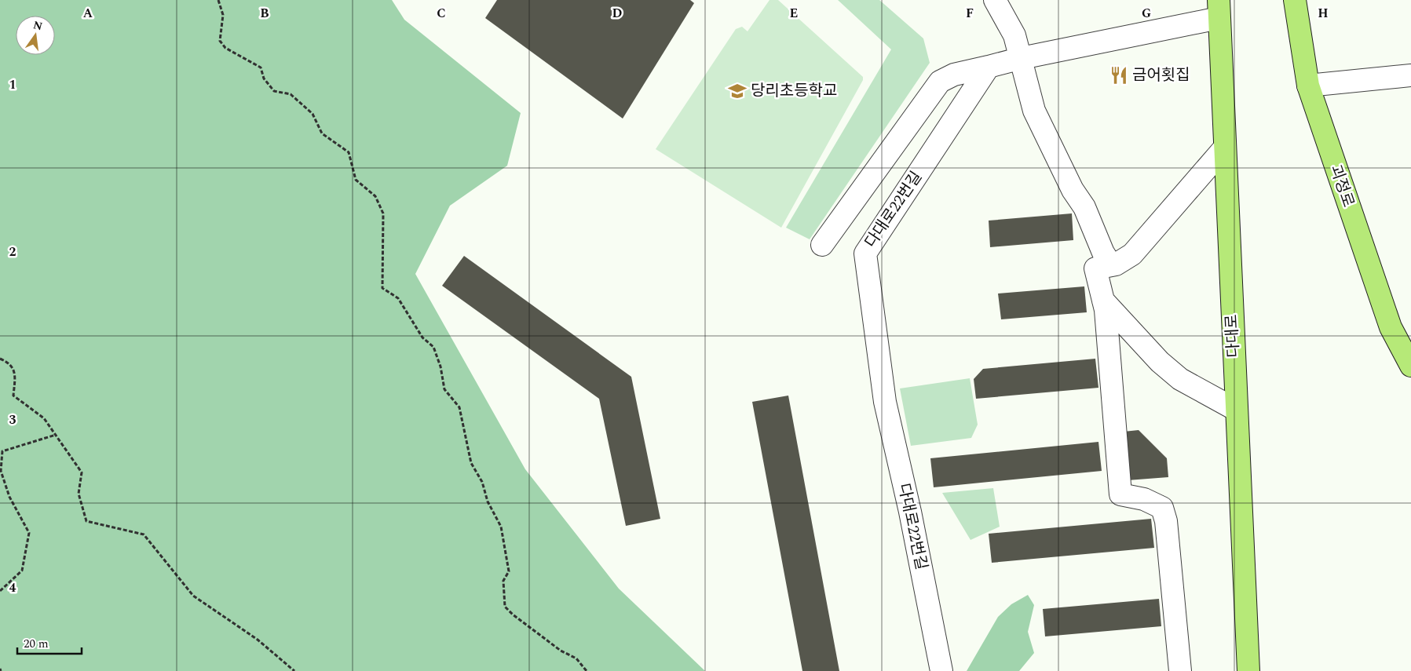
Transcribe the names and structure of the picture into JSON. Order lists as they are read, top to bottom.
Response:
{
  "streets": {
    "main road": ["괴정로", "다대로"],
    "street": ["다대로22번길"]
  },
  "places": {
    "restaurant": ["금어횟집"],
    "school or university": ["당리초등학교"]
  },
  "scale_bar": "20 m",
  "north": "top",
  "grid": {
    "columns": [
      "A",
      "B",
      "C",
      "D",
      "E",
      "F",
      "G",
      "H"
    ],
    "rows": [
      "1",
      "2",
      "3",
      "4"
    ]
  }
}
